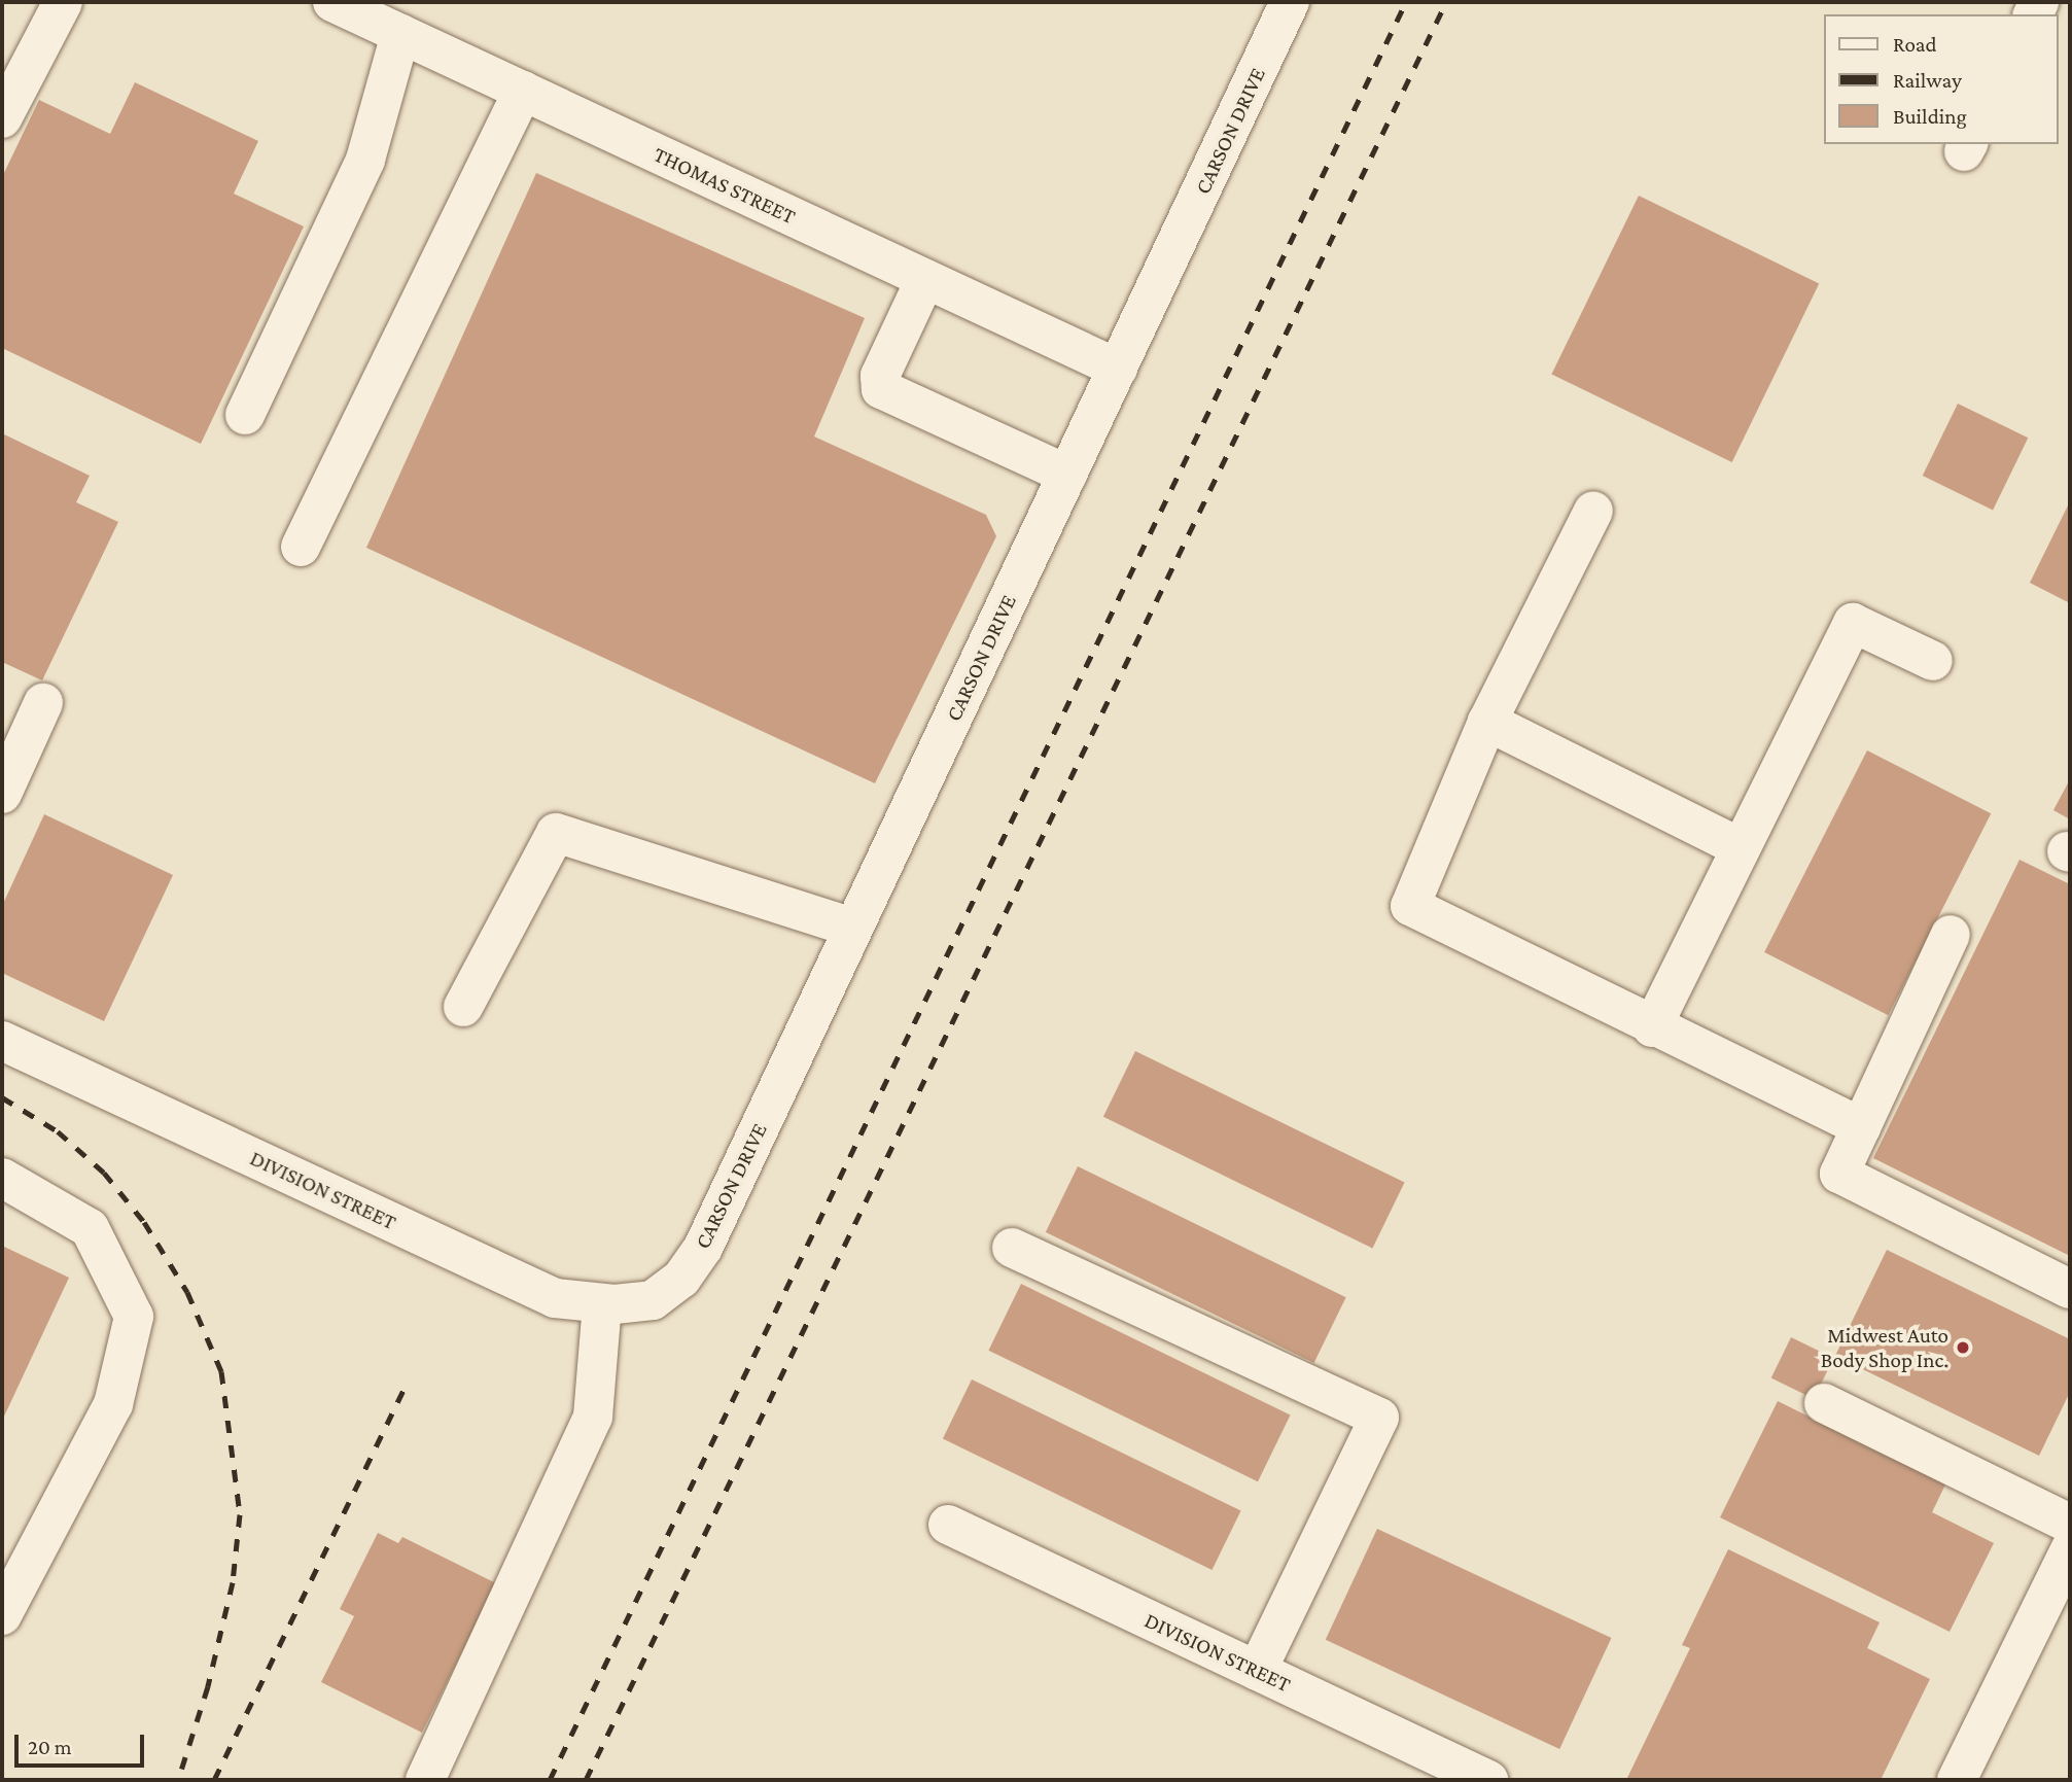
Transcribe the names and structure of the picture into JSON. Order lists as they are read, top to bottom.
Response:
{
  "streets": {
    "street": ["CARSON DRIVE", "THOMAS STREET", "DIVISION STREET"]
  },
  "crossings": [
    ["CARSON DRIVE", "THOMAS STREET"],
    ["CARSON DRIVE", "DIVISION STREET"]
  ],
  "places": ["Midwest Auto Body Shop Inc."],
  "legend": ["Road", "Railway", "Building"],
  "scale_bar": "20 m"
}
